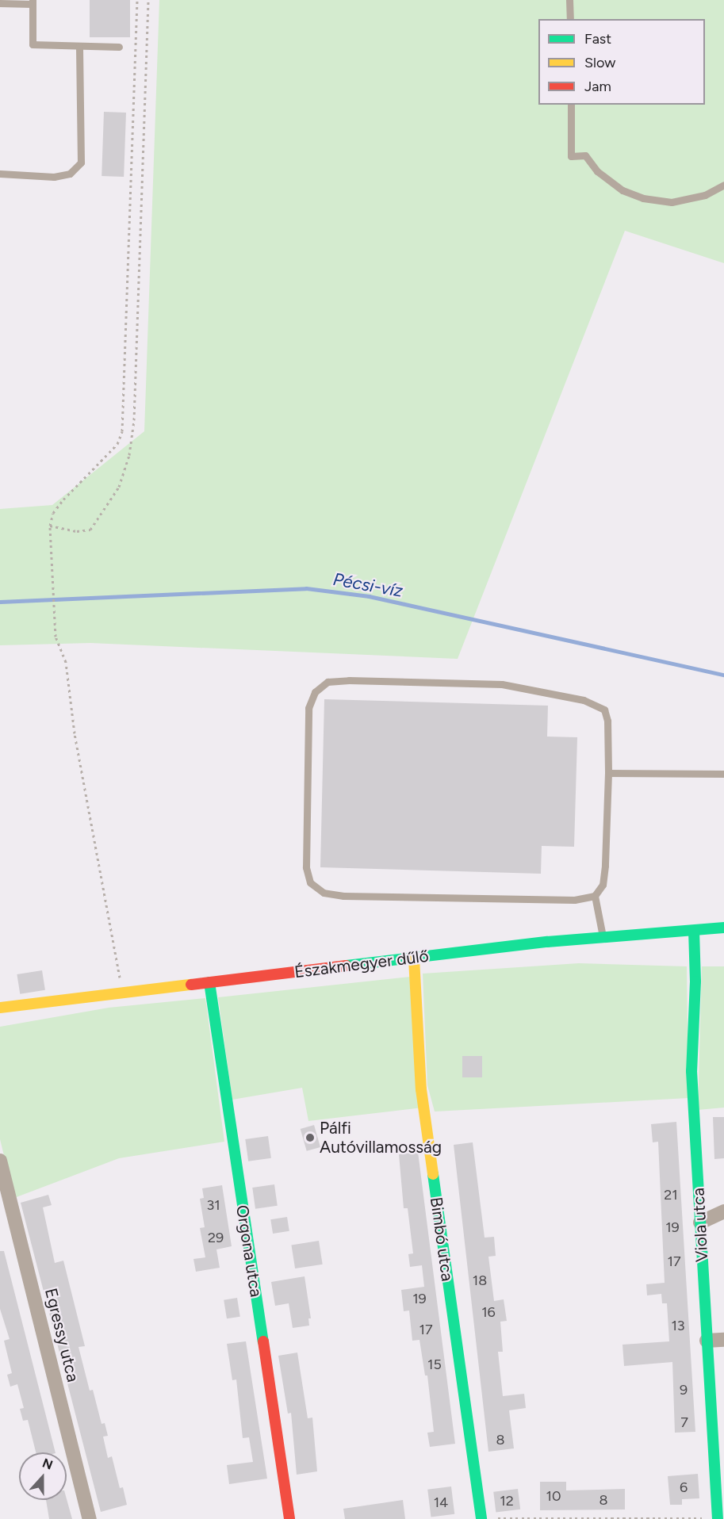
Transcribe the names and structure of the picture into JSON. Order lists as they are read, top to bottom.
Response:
{
  "streets": {
    "street": [
      "Északmegyer dűlő",
      "Viola utca",
      "Bimbó utca",
      "Orgona utca",
      "Egressy utca"
    ]
  },
  "crossings": [
    ["Északmegyer dűlő", "Viola utca"],
    ["Északmegyer dűlő", "Bimbó utca"],
    ["Északmegyer dűlő", "Orgona utca"]
  ],
  "water": ["Pécsi-víz"],
  "places": ["Pálfi Autóvillamosság"],
  "house_numbers": [
    "21",
    "31",
    "19",
    "29",
    "17",
    "18",
    "19",
    "16",
    "13",
    "17",
    "15",
    "9",
    "7",
    "8",
    "6",
    "10",
    "8",
    "12",
    "14"
  ],
  "legend": ["Fast", "Slow", "Jam"],
  "north": "top"
}
